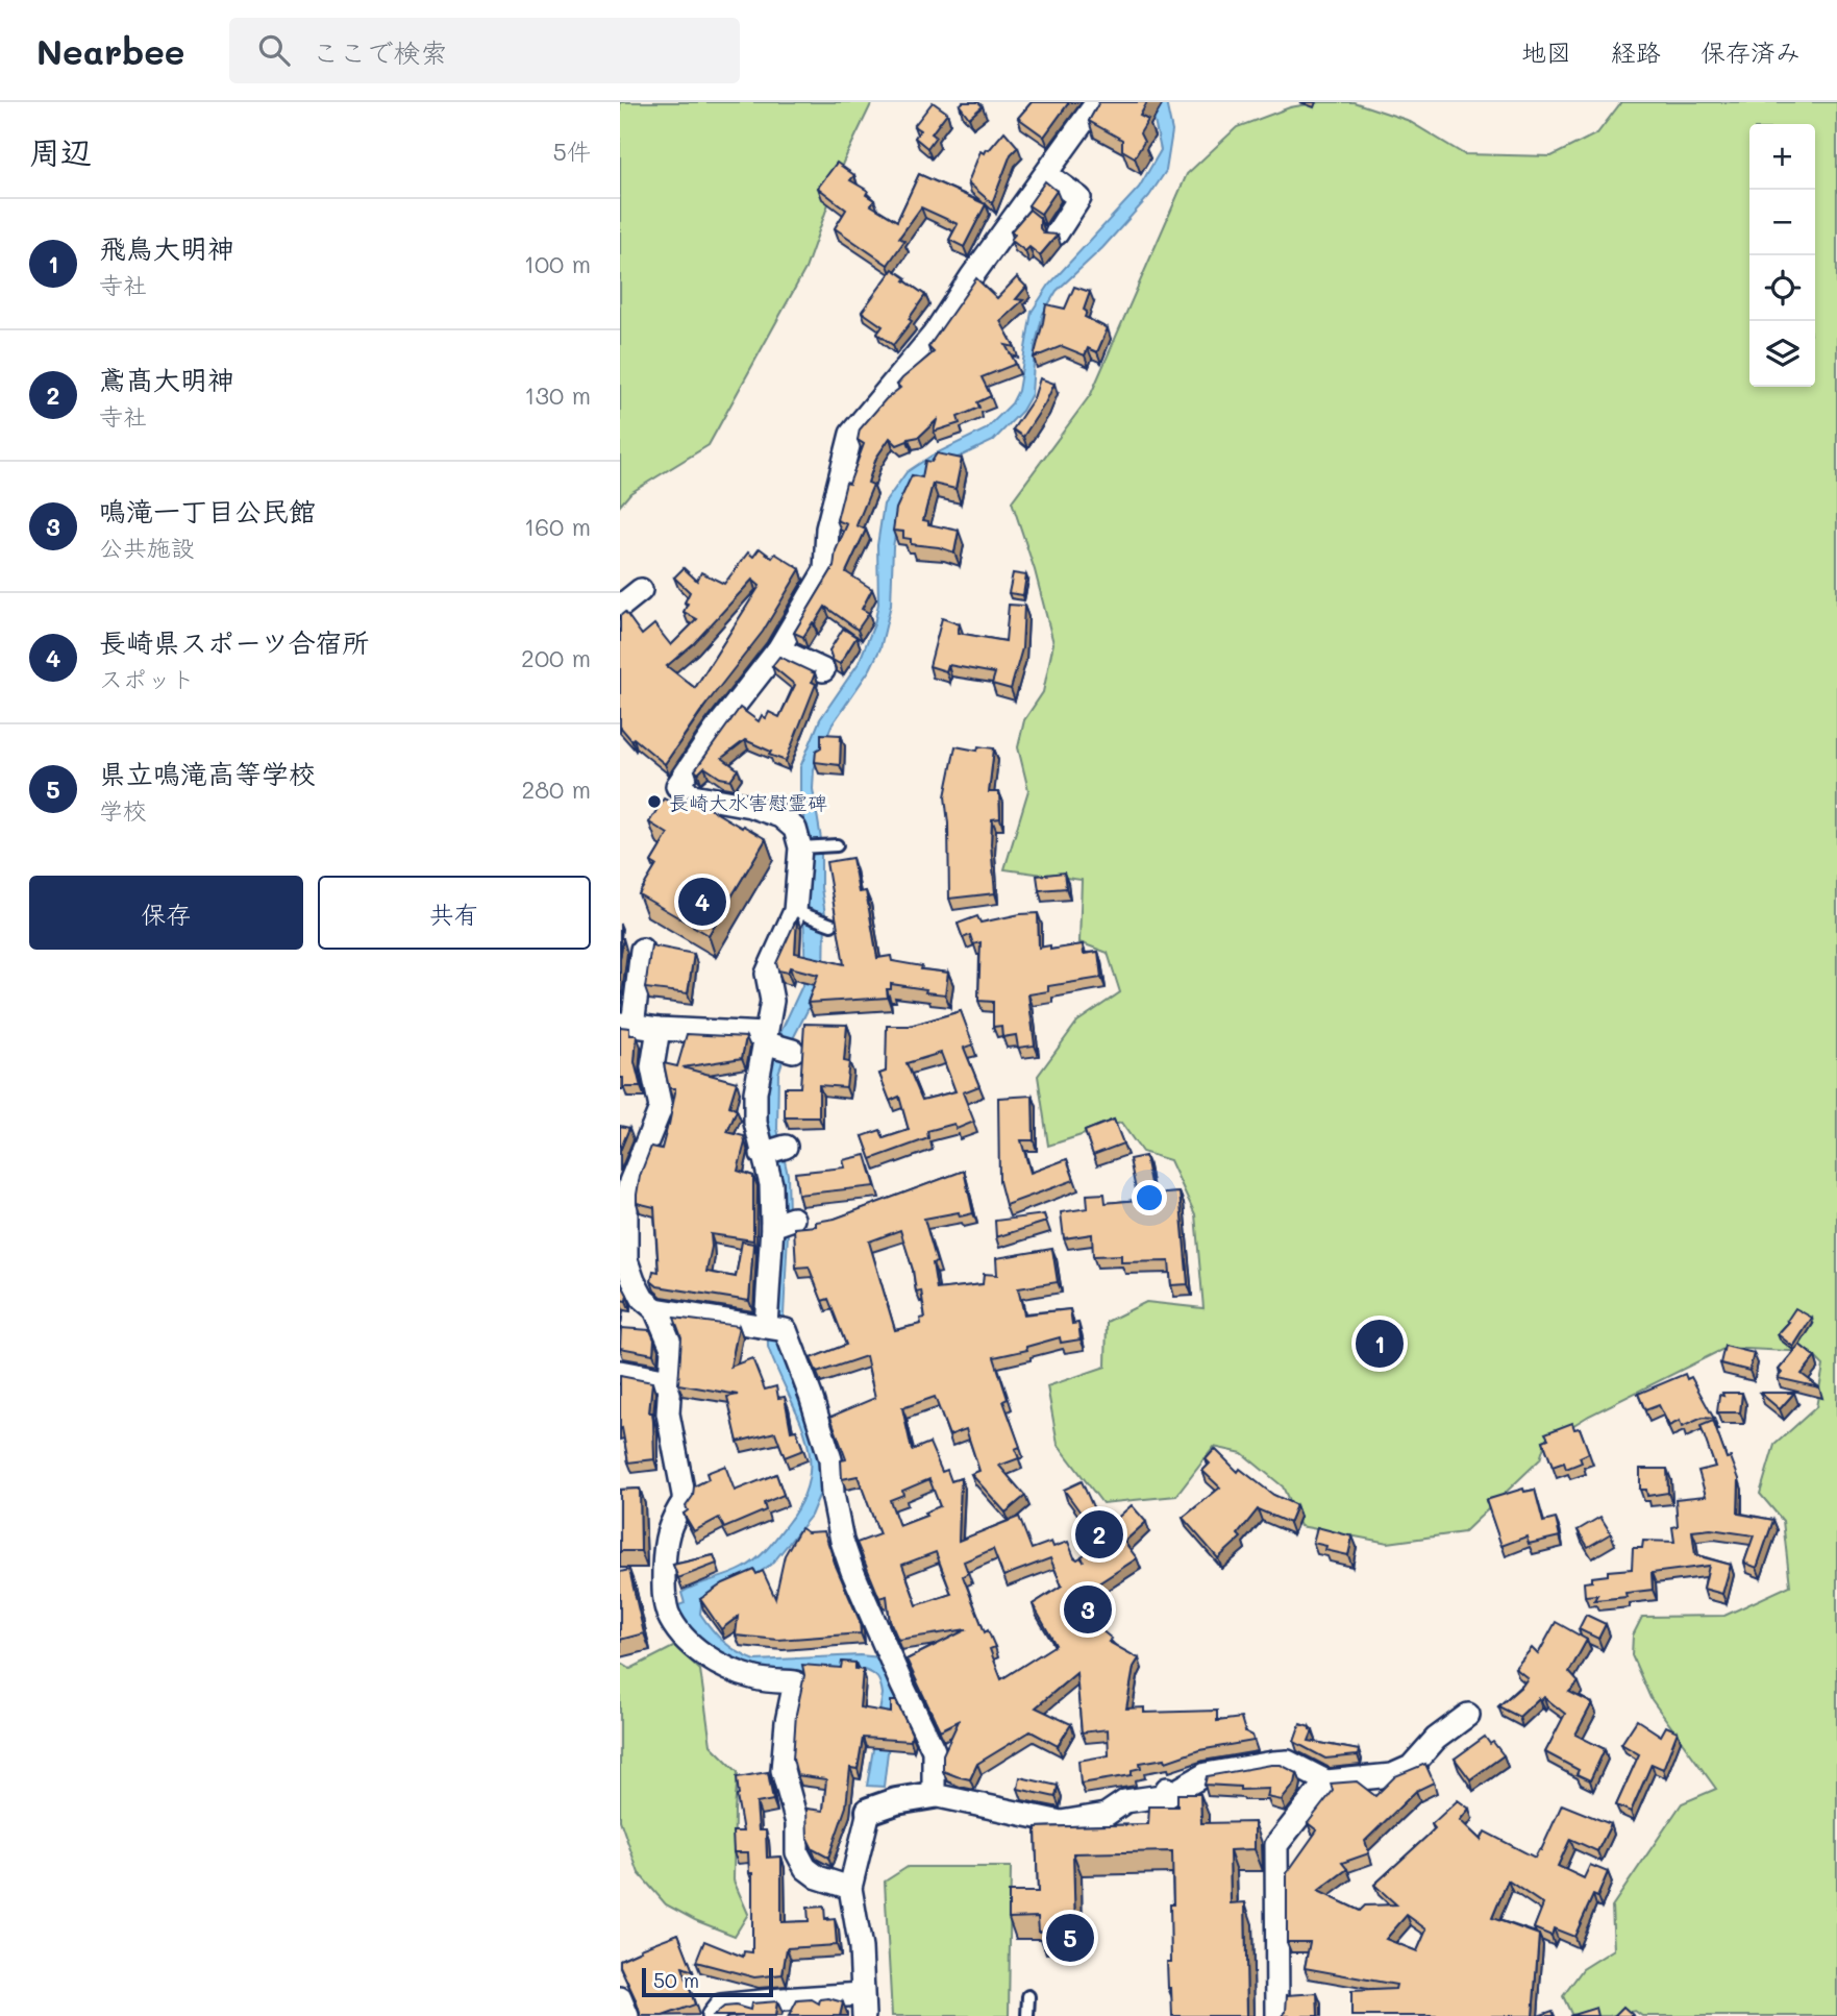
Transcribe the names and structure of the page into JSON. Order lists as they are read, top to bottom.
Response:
{
  "places": ["長崎大水害慰霊碑"],
  "scale_bar": "50 m",
  "page": {
    "header": "Nearbee",
    "search": "ここで検索",
    "nav": ["地図", "経路", "保存済み"],
    "heading": ["周辺", "5件"],
    "map_buttons": ["+", "−"],
    "list": [
      {
        "mark": "1",
        "name": "飛鳥大明神",
        "note": "寺社",
        "value": "100 m"
      },
      {
        "mark": "2",
        "name": "鳶髙大明神",
        "note": "寺社",
        "value": "130 m"
      },
      {
        "mark": "3",
        "name": "鳴滝一丁目公民館",
        "note": "公共施設",
        "value": "160 m"
      },
      {
        "mark": "4",
        "name": "長崎県スポーツ合宿所",
        "note": "スポット",
        "value": "200 m"
      },
      {
        "mark": "5",
        "name": "県立鳴滝高等学校",
        "note": "学校",
        "value": "280 m"
      }
    ],
    "buttons": ["保存", "共有"],
    "pins": [
      "4",
      "1",
      "2",
      "3",
      "5"
    ],
    "scale": "50 m"
  }
}
